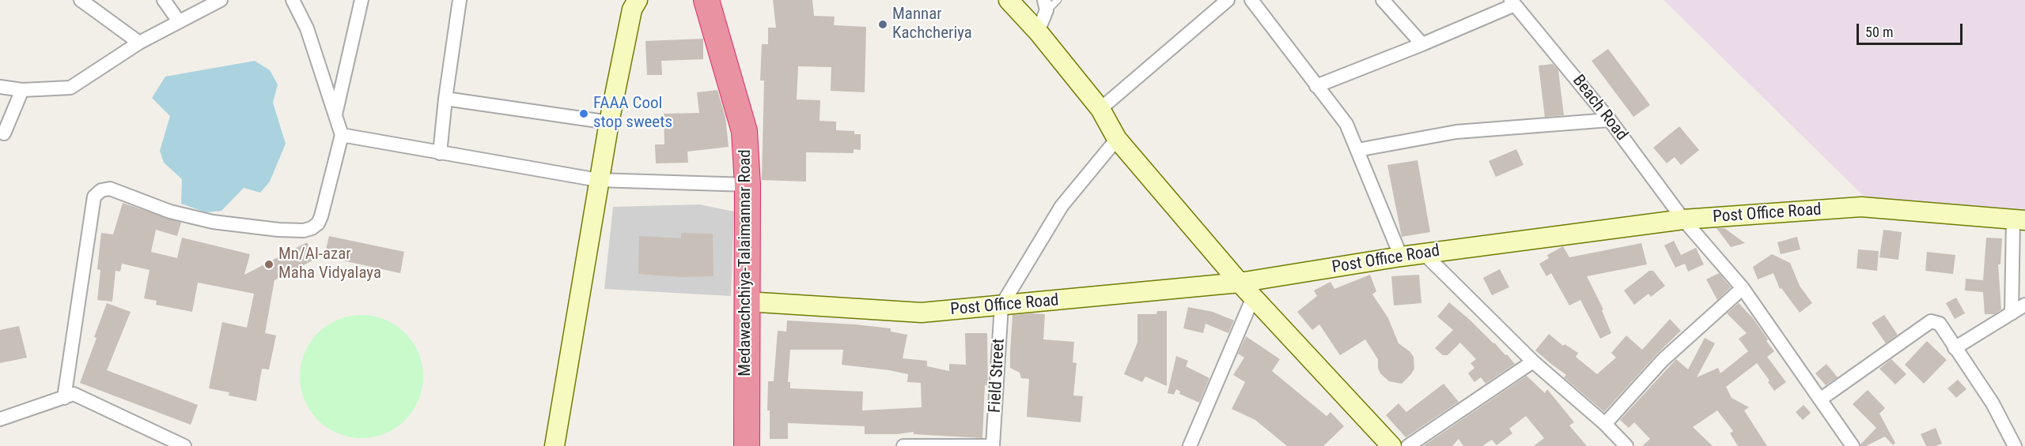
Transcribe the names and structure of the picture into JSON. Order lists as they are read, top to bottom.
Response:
{
  "streets": {
    "highway": ["Medawachchiya-Talaimannar Road"],
    "street": ["Beach Road", "Post Office Road", "Field Street"]
  },
  "crossings": [
    ["Beach Road", "Post Office Road"],
    ["Post Office Road", "Medawachchiya-Talaimannar Road"],
    ["Post Office Road", "Field Street"]
  ],
  "places": ["Mannar Kachcheriya", "FAAA Cool stop sweets", "Mn/Al-azar Maha Vidyalaya"],
  "scale_bar": "50 m"
}
